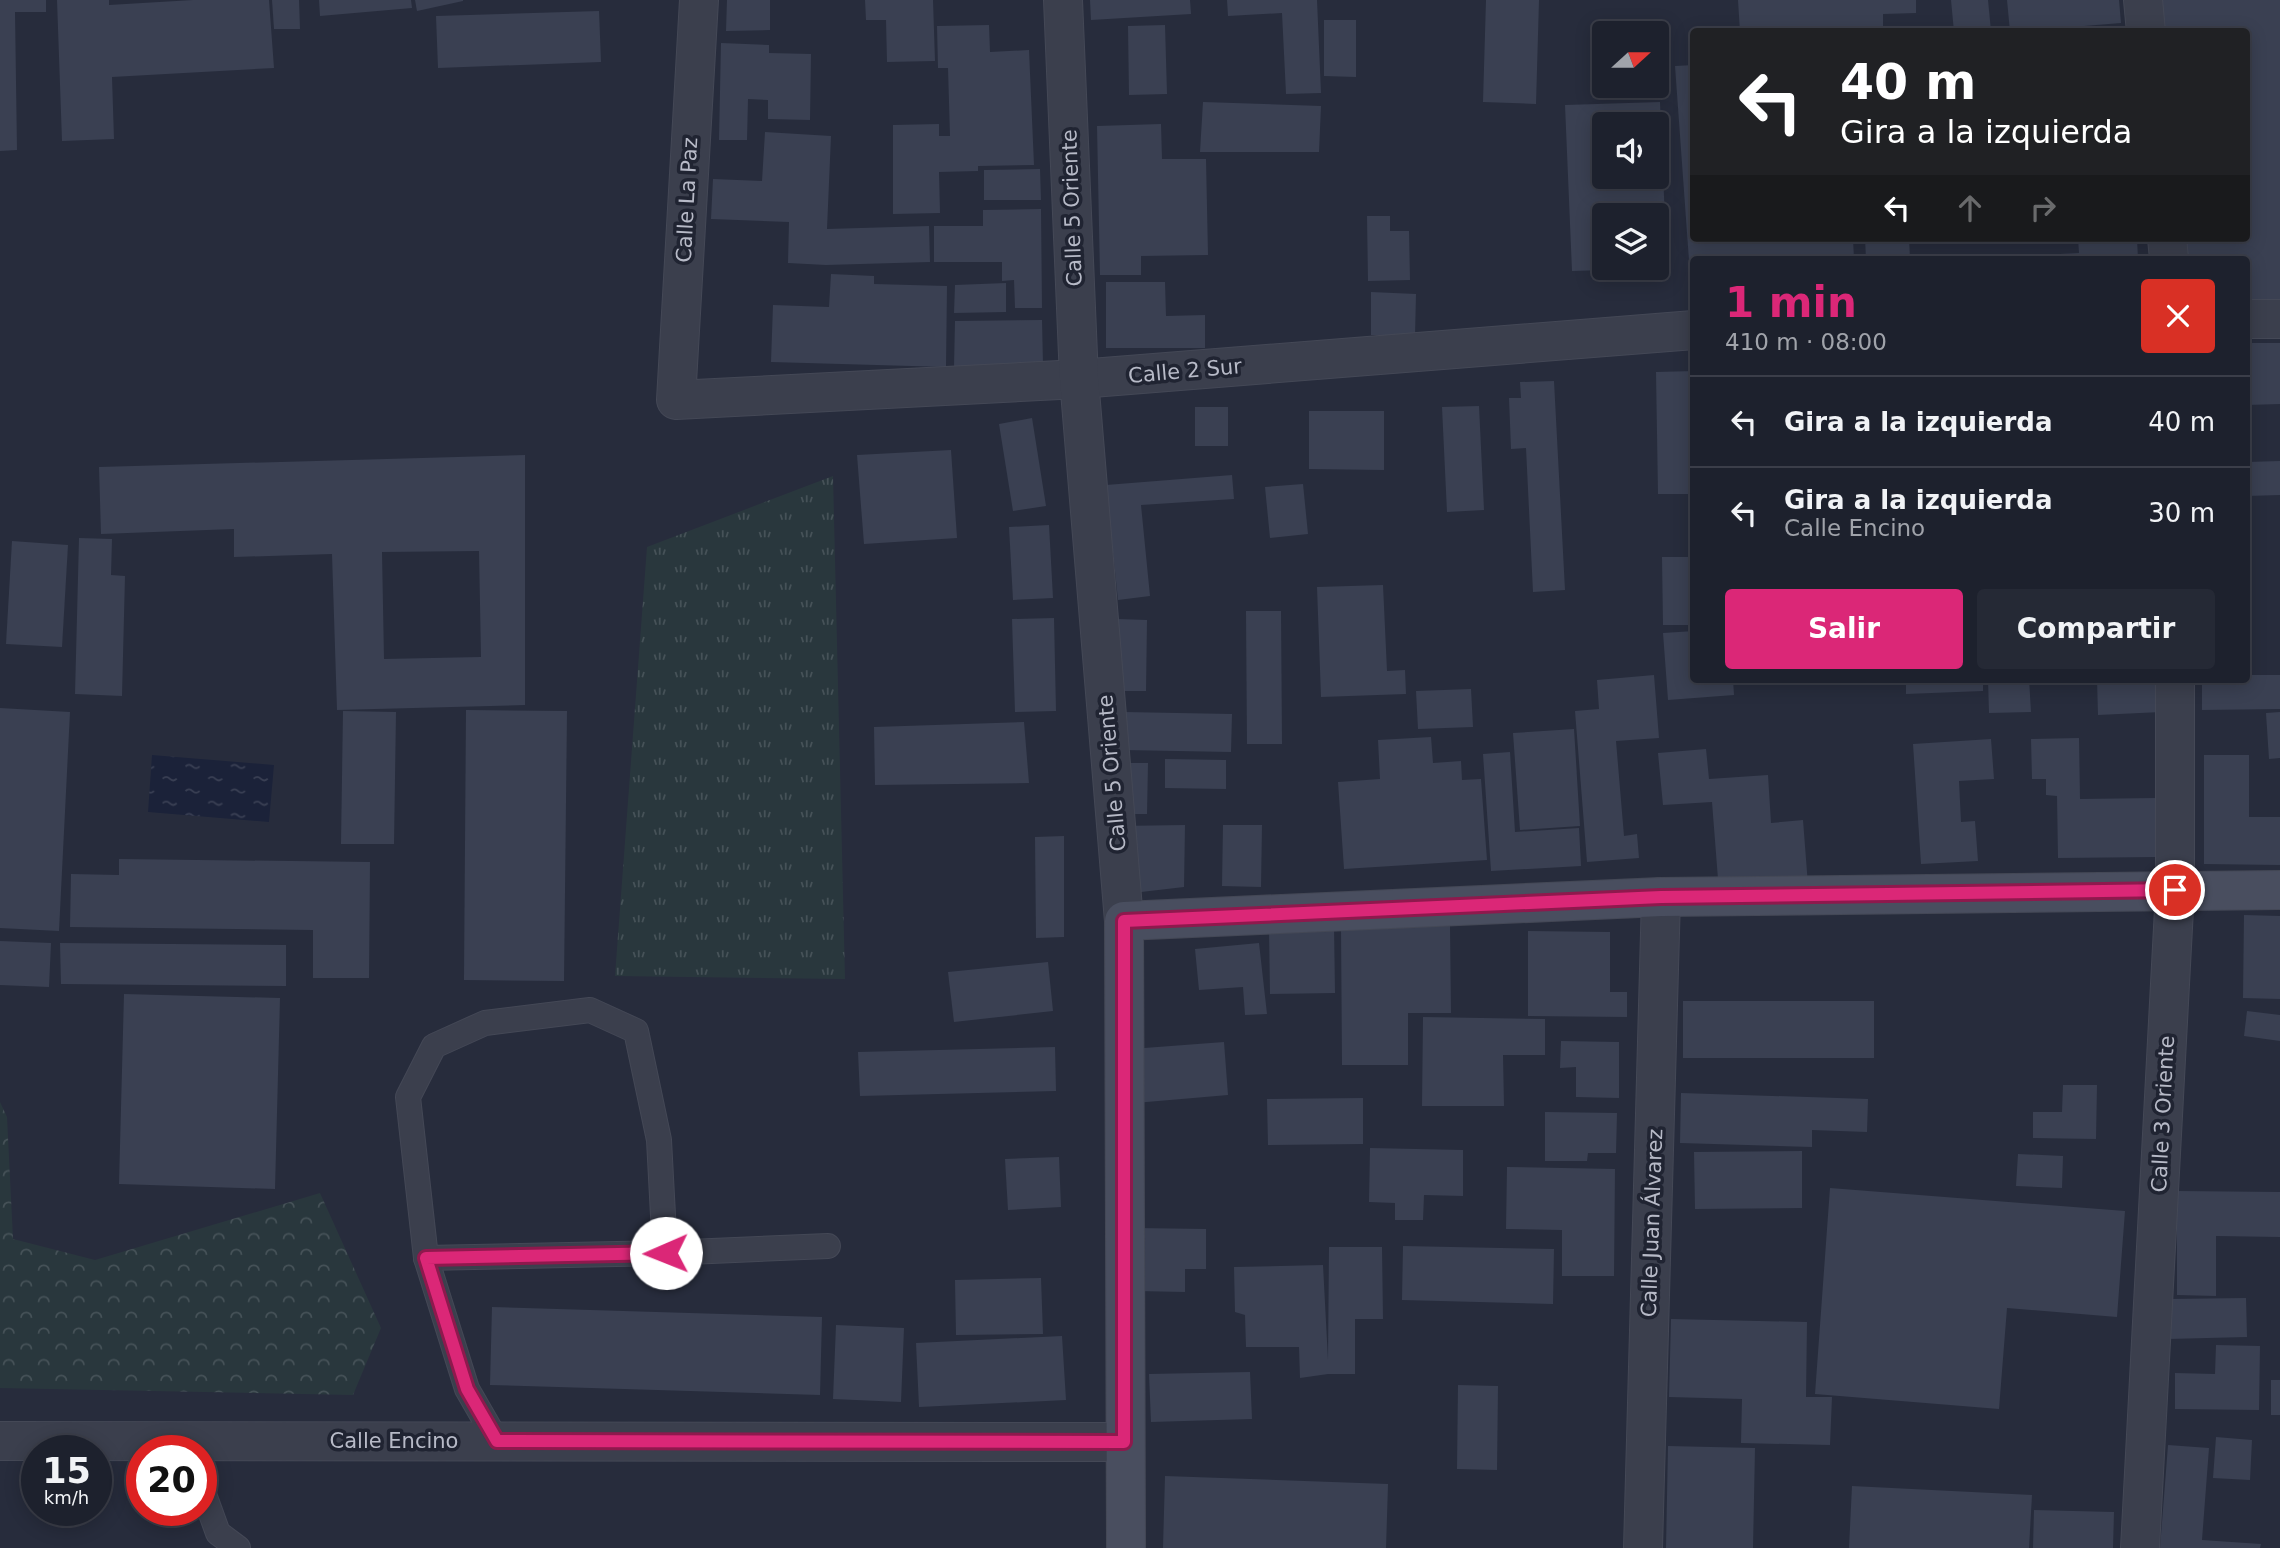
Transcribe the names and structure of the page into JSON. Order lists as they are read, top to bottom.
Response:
{
  "streets": {
    "main road": ["Calle 5 Oriente"],
    "street": [
      "Calle La Paz",
      "Calle 2 Sur",
      "Calle 3 Oriente",
      "Calle Juan Álvarez",
      "Calle Encino"
    ]
  },
  "crossings": [
    ["Calle La Paz", "Calle 2 Sur"],
    ["Calle 5 Oriente", "Calle 2 Sur"],
    ["Calle 5 Oriente", "Calle Encino"]
  ],
  "north": "right",
  "page": {
    "turn": ["40 m", "Gira a la izquierda"],
    "heading": ["1 min", "410 m · 08:00"],
    "list": [
      {
        "name": "Gira a la izquierda",
        "value": "40 m"
      },
      {
        "name": "Gira a la izquierda",
        "note": "Calle Encino",
        "value": "30 m"
      }
    ],
    "buttons": ["Salir", "Compartir"],
    "speed": "15 km/h",
    "limit": "20"
  }
}
